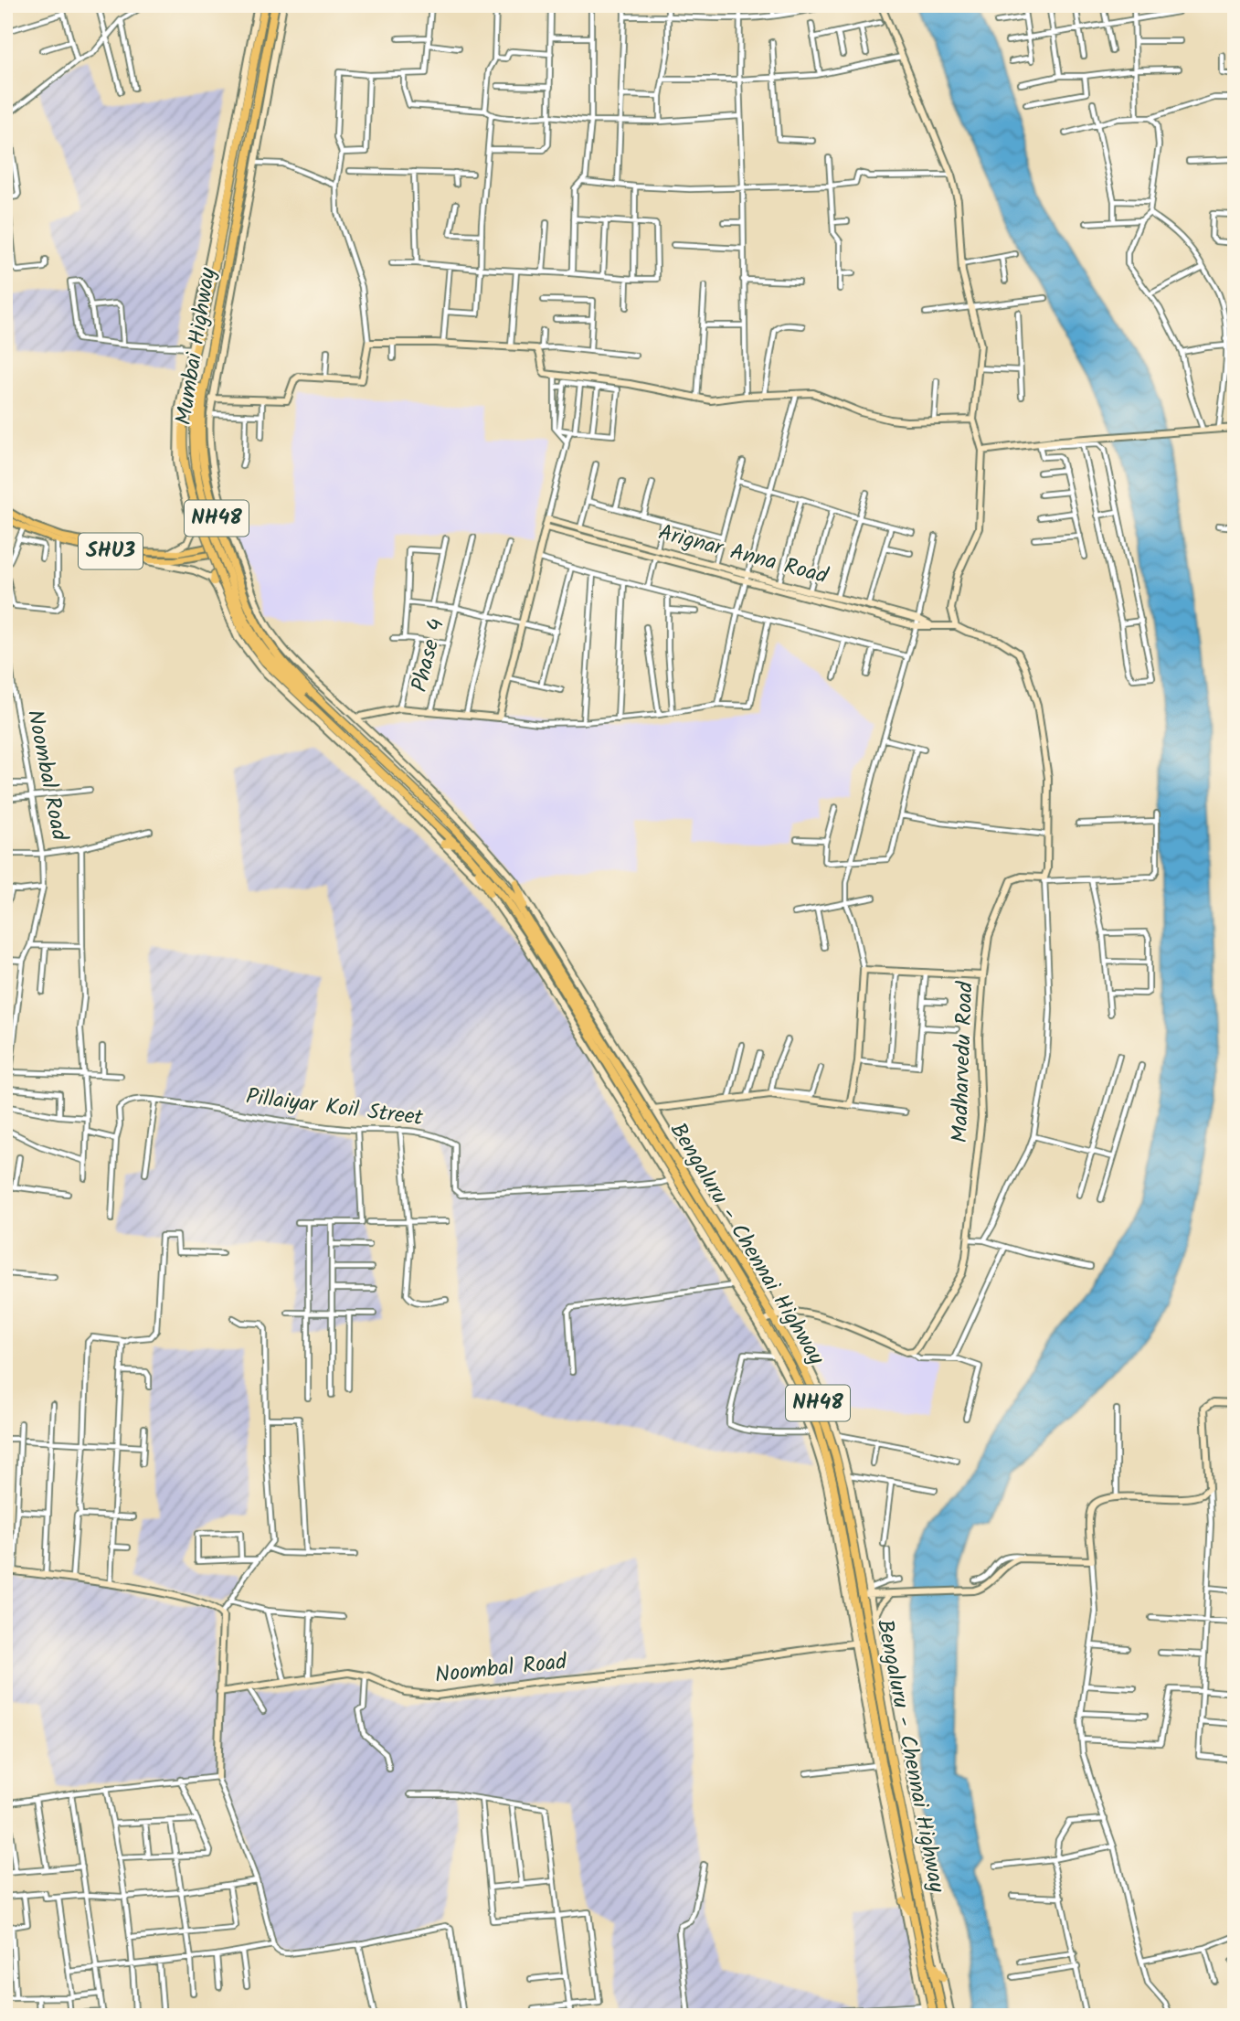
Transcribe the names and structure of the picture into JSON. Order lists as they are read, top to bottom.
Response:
{
  "streets": {
    "highway": ["Mumbai Highway", "NH48", "Bengaluru - Chennai Highway"],
    "main road": ["SHU3"],
    "street": [
      "Arignar Anna Road",
      "Phase 4",
      "Noombal Road",
      "Madharvedu Road",
      "Pillaiyar Koil Street"
    ]
  },
  "crossings": [
    ["Mumbai Highway", "NH48"],
    ["Mumbai Highway", "Bengaluru - Chennai Highway"],
    ["NH48", "Bengaluru - Chennai Highway"],
    ["Noombal Road", "Bengaluru - Chennai Highway"],
    ["Pillaiyar Koil Street", "Bengaluru - Chennai Highway"]
  ]
}
